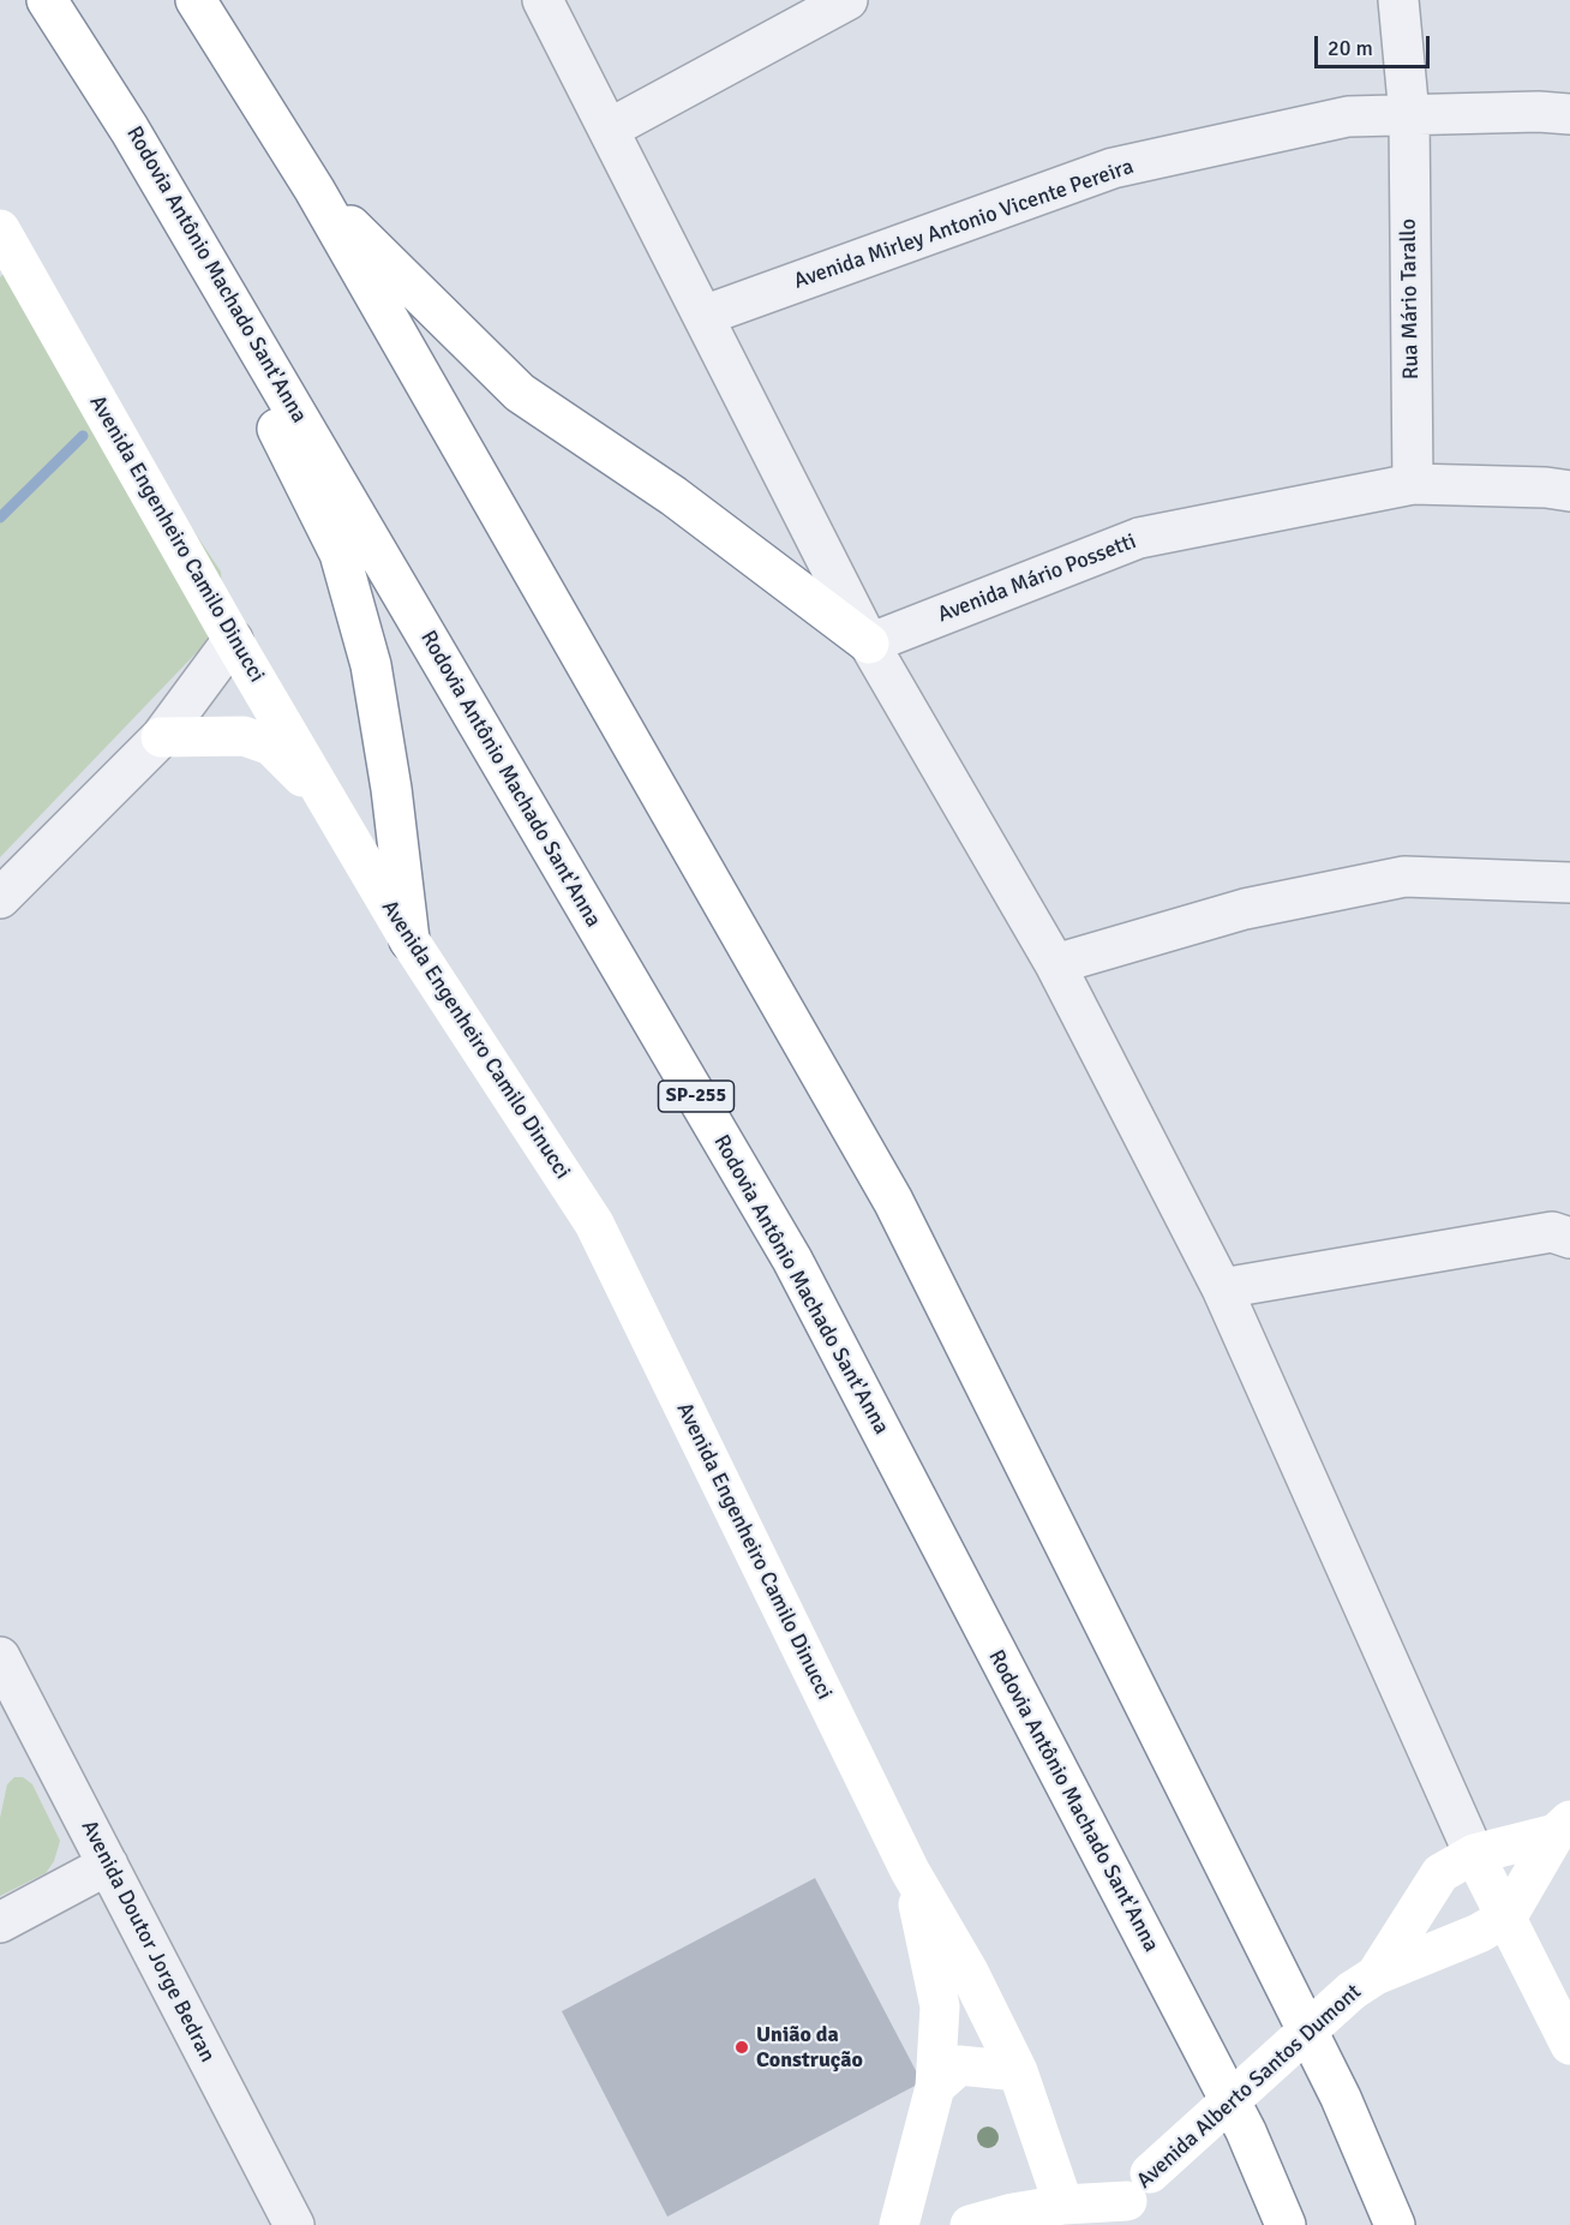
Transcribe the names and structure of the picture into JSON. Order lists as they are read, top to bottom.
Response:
{
  "streets": {
    "main road": [
      "Rodovia Antônio Machado Sant'Anna",
      "Avenida Engenheiro Camilo Dinucci",
      "SP-255",
      "Avenida Alberto Santos Dumont"
    ],
    "street": [
      "Avenida Mirley Antonio Vicente Pereira",
      "Rua Mário Tarallo",
      "Avenida Mário Possetti",
      "Avenida Doutor Jorge Bedran"
    ]
  },
  "crossings": [
    ["Avenida Mirley Antonio Vicente Pereira", "Rua Mário Tarallo"],
    ["Rua Mário Tarallo", "Avenida Mário Possetti"]
  ],
  "places": ["União da Construção"],
  "scale_bar": "20 m"
}
